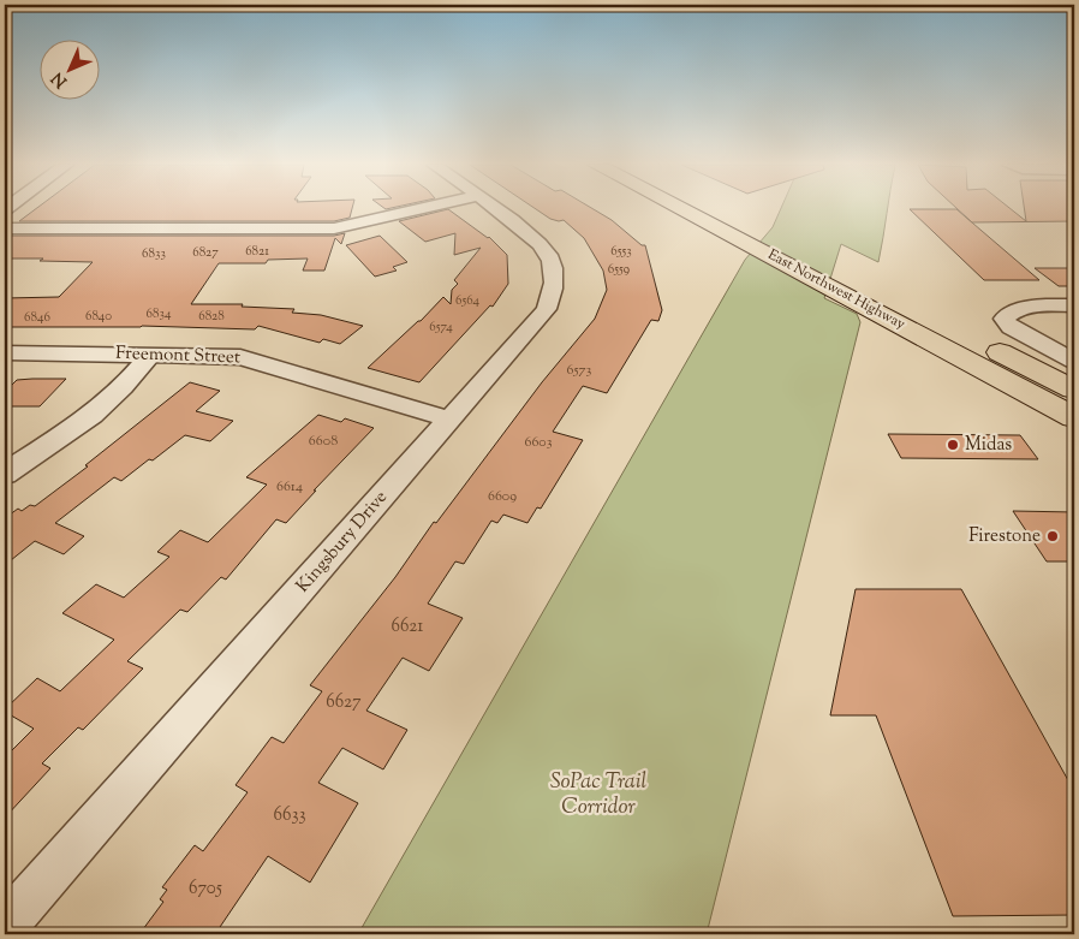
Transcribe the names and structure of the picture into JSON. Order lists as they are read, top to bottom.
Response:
{
  "streets": {
    "main road": ["East Northwest Highway"],
    "street": ["Freemont Street", "Kingsbury Drive"]
  },
  "crossings": [
    ["Freemont Street", "Kingsbury Drive"]
  ],
  "parks": ["SoPac Trail Corridor"],
  "places": ["Midas", "Firestone"],
  "house_numbers": [
    "6821",
    "6553",
    "6827",
    "6833",
    "6559",
    "6564",
    "6834",
    "6840",
    "6828",
    "6846",
    "6574",
    "6573",
    "6608",
    "6603",
    "6614",
    "6609",
    "6621",
    "6627",
    "6633",
    "6705"
  ],
  "north": "bottom left"
}
